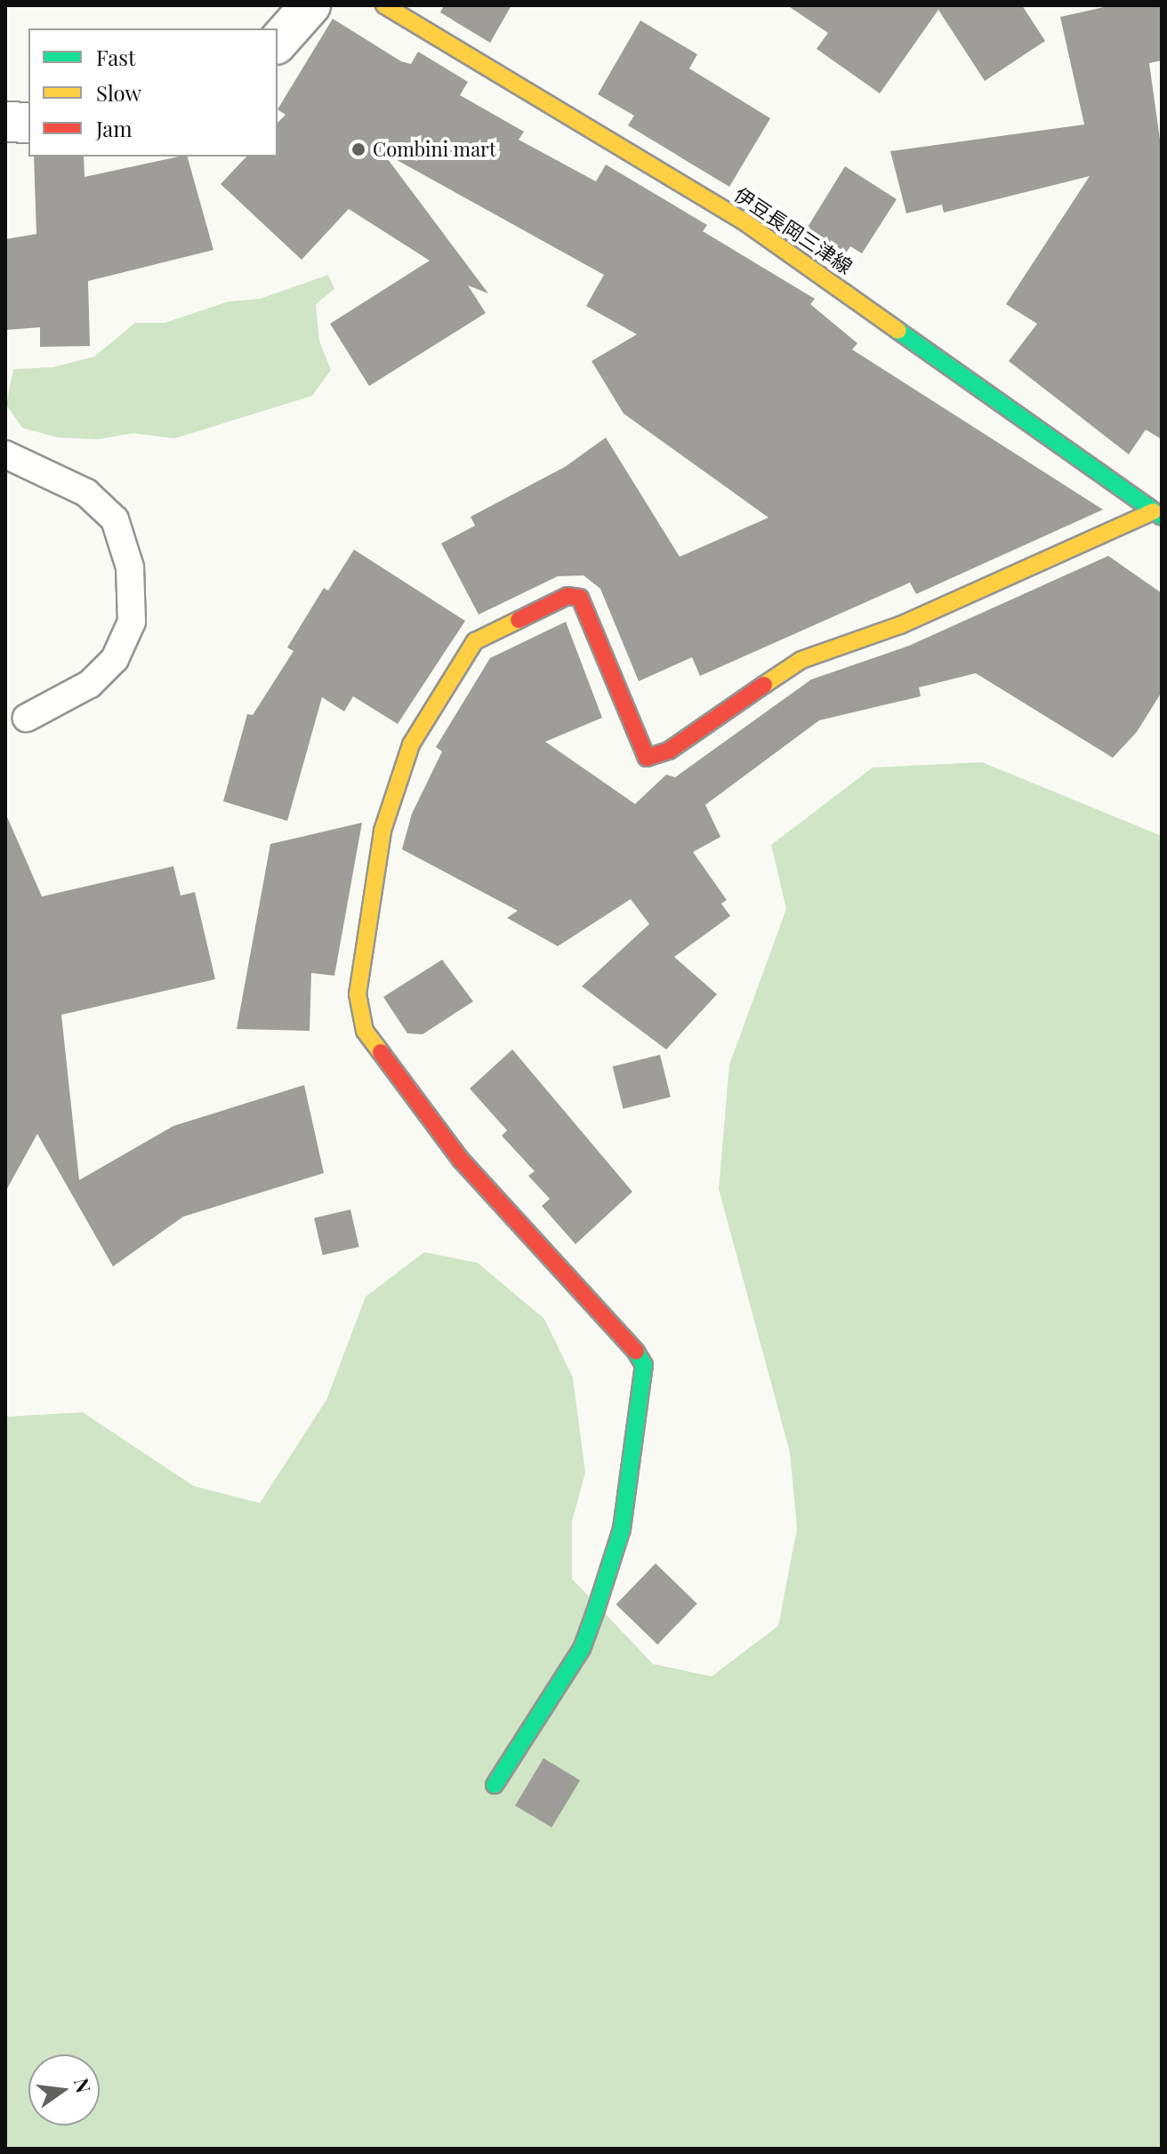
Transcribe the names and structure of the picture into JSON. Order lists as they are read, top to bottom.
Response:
{
  "streets": {
    "street": ["伊豆長岡三津線"]
  },
  "places": ["Combini mart"],
  "legend": ["Fast", "Slow", "Jam"],
  "north": "right"
}
